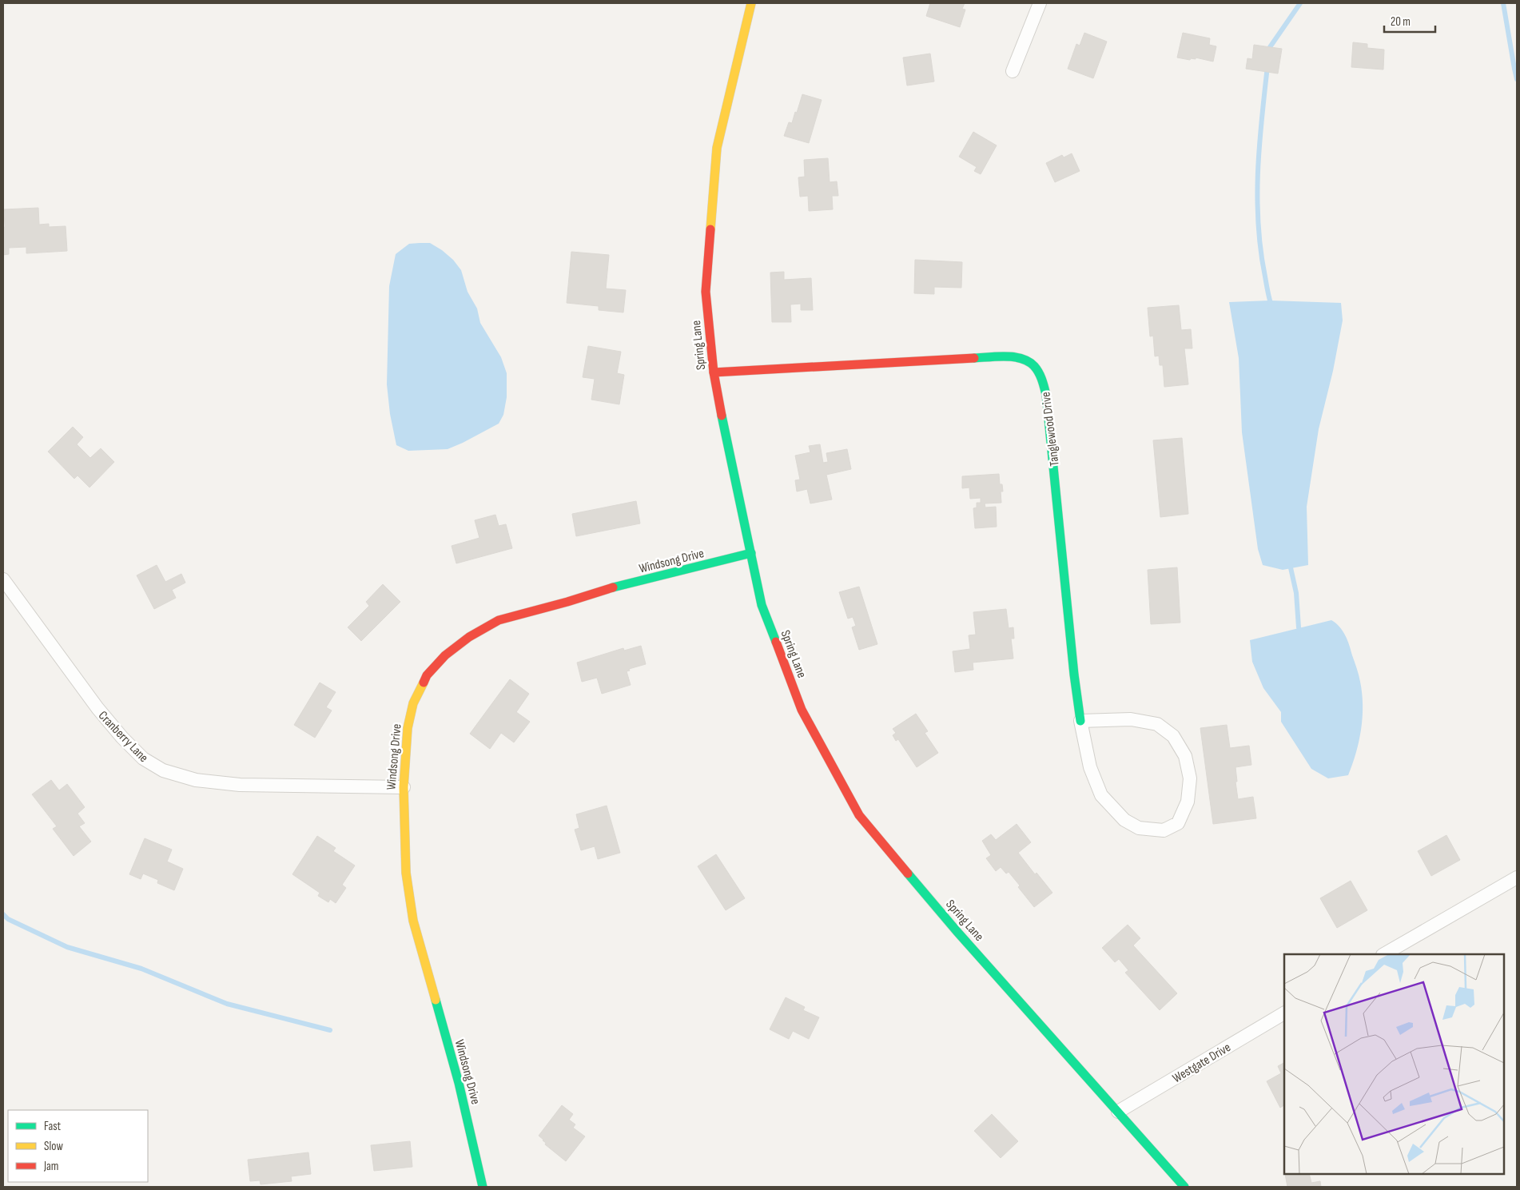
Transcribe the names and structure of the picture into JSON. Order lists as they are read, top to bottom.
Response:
{
  "streets": {
    "street": [
      "Spring Lane",
      "Tanglewood Drive",
      "Windsong Drive",
      "Cranberry Lane",
      "Westgate Drive"
    ]
  },
  "crossings": [
    ["Spring Lane", "Tanglewood Drive"],
    ["Spring Lane", "Windsong Drive"],
    ["Spring Lane", "Westgate Drive"],
    ["Windsong Drive", "Cranberry Lane"]
  ],
  "legend": ["Fast", "Slow", "Jam"],
  "scale_bar": "20 m"
}
